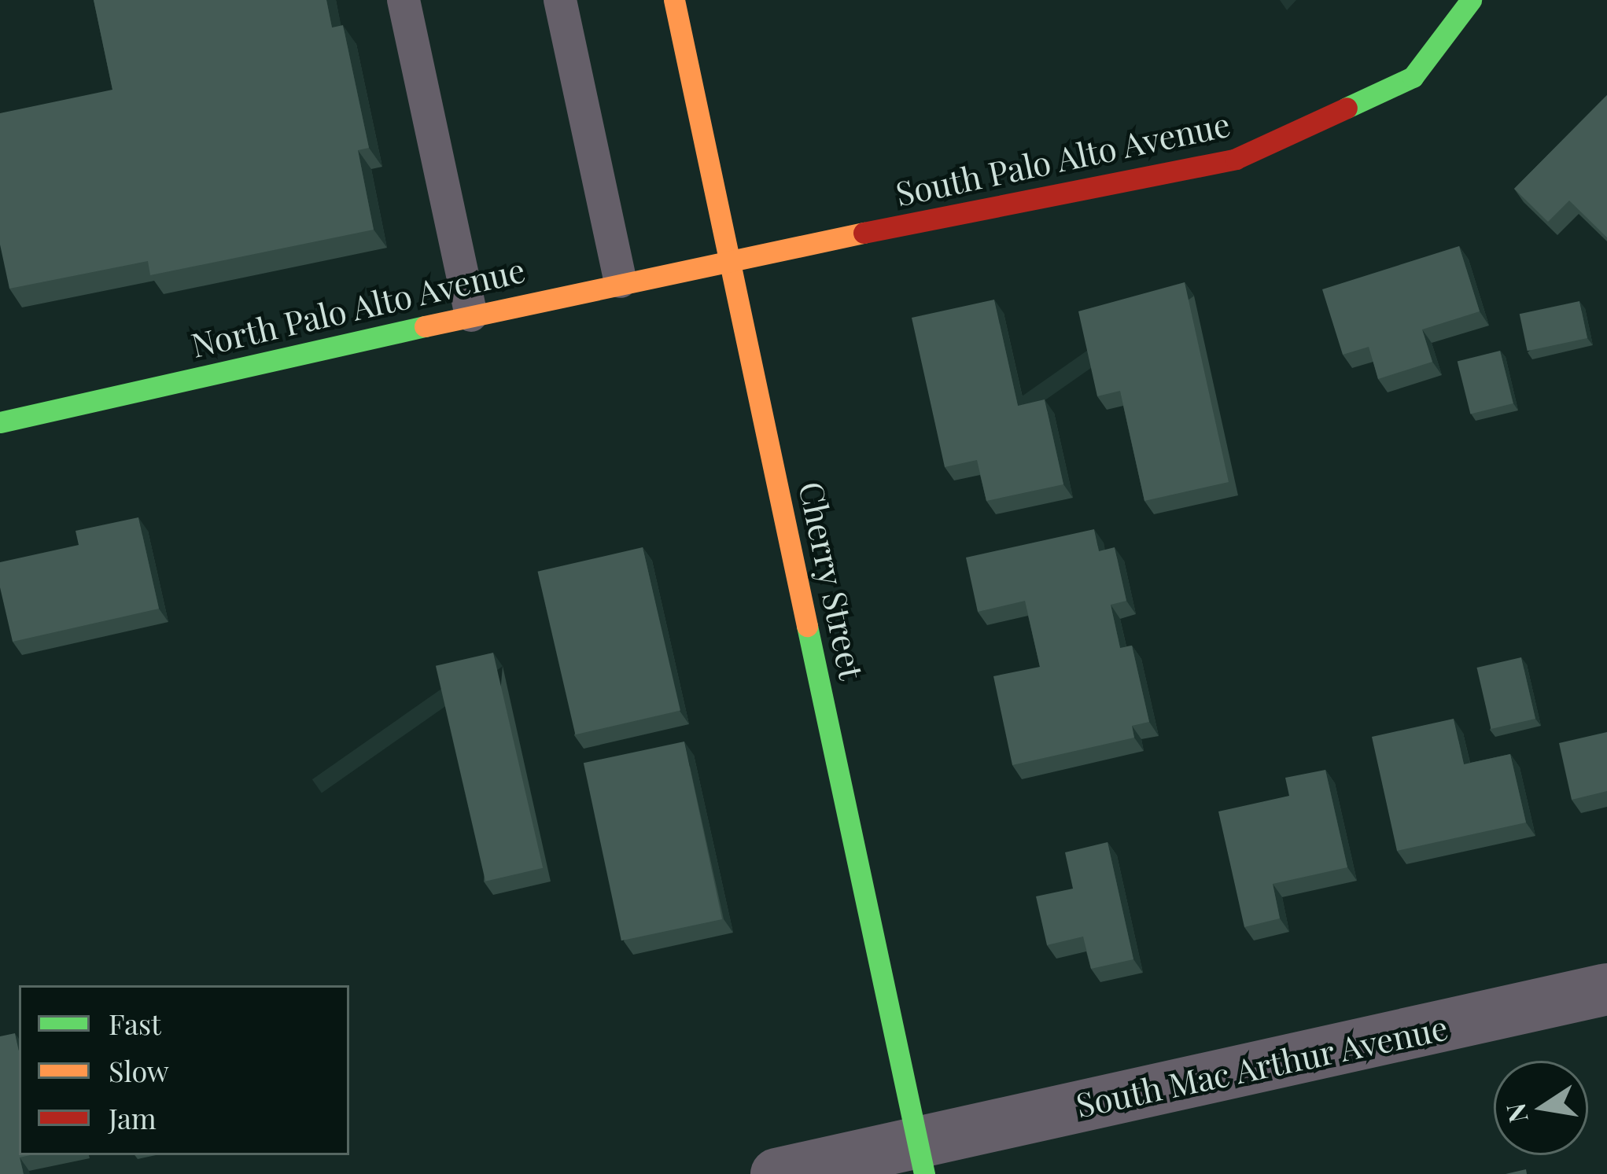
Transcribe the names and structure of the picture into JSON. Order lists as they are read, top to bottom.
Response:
{
  "streets": {
    "street": [
      "South Palo Alto Avenue",
      "North Palo Alto Avenue",
      "Cherry Street",
      "South Mac Arthur Avenue"
    ]
  },
  "crossings": [
    ["South Palo Alto Avenue", "North Palo Alto Avenue"],
    ["South Palo Alto Avenue", "Cherry Street"],
    ["North Palo Alto Avenue", "Cherry Street"],
    ["Cherry Street", "South Mac Arthur Avenue"]
  ],
  "legend": ["Fast", "Slow", "Jam"],
  "north": "left"
}
